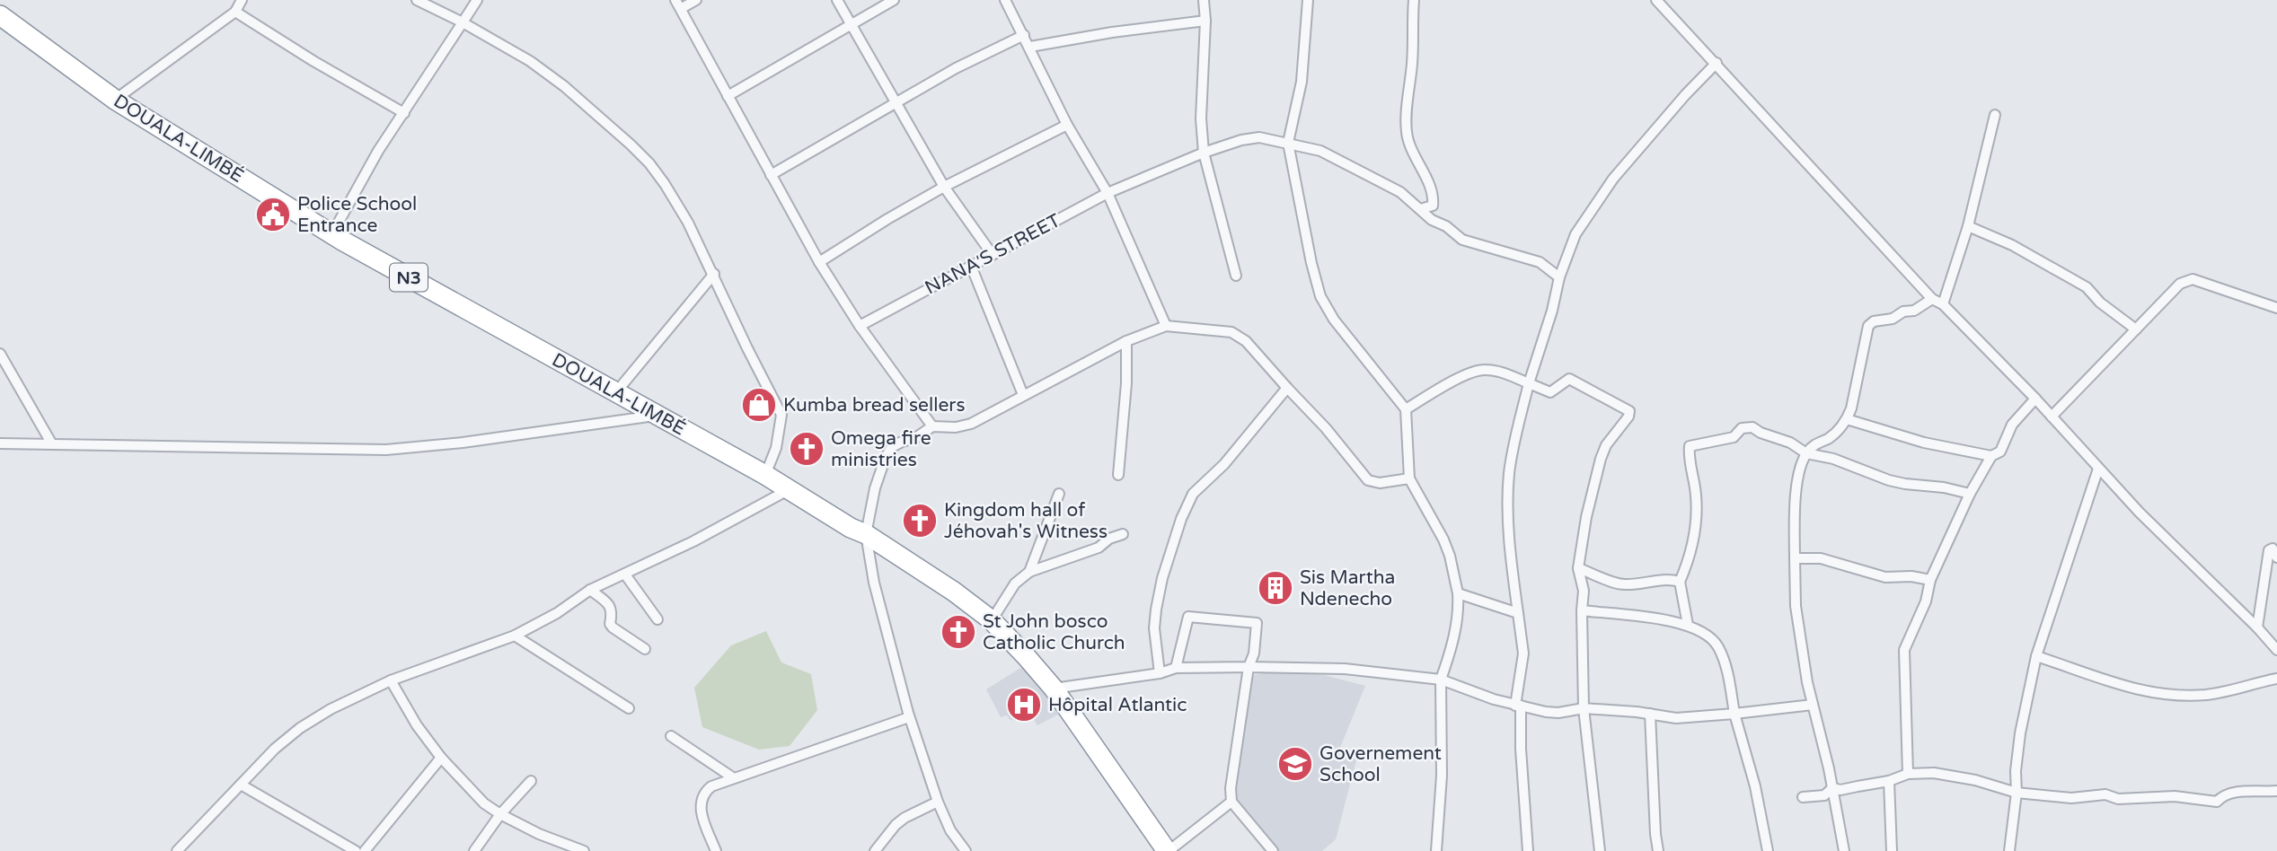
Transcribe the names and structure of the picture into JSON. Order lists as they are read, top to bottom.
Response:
{
  "streets": {
    "highway": ["DOUALA-LIMBÉ", "N3"],
    "street": ["NANA׳S STREET"]
  },
  "places": {
    "public building": ["Police School Entrance"],
    "shop": ["Kumba bread sellers"],
    "church": ["Omega fire ministries", "Kingdom hall of Jéhovah's Witness", "St John bosco Catholic Church"],
    "building": ["Sis Martha Ndenecho"],
    "hospital": ["Hôpital Atlantic"],
    "school or university": ["Governement School"]
  }
}
